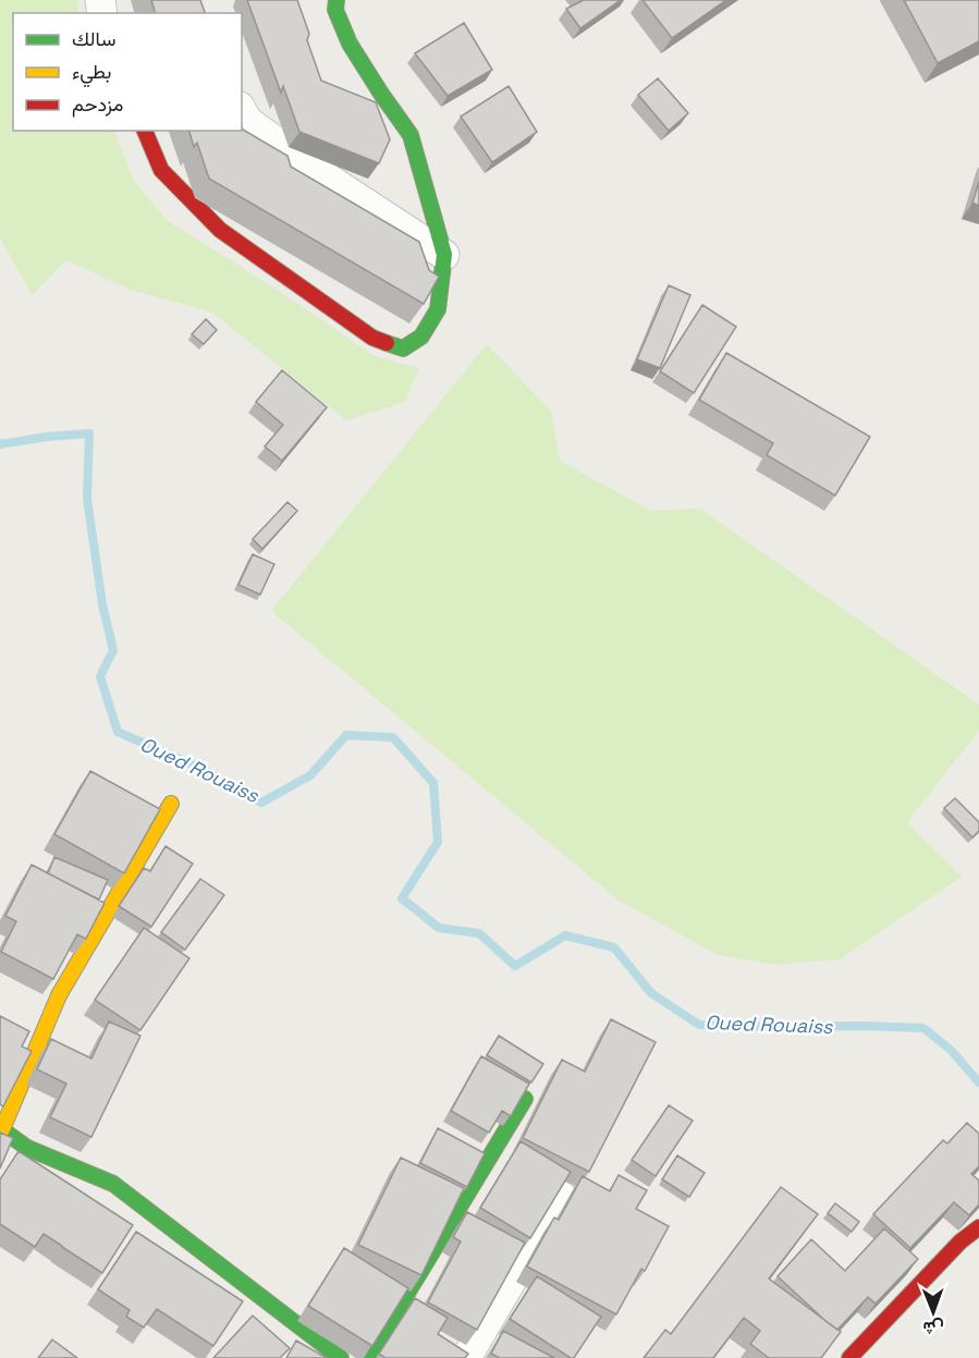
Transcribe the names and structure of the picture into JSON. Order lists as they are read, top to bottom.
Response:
{
  "water": ["Oued Rouaiss"],
  "legend": ["سالك", "بطيء", "مزدحم"],
  "north": "bottom"
}
